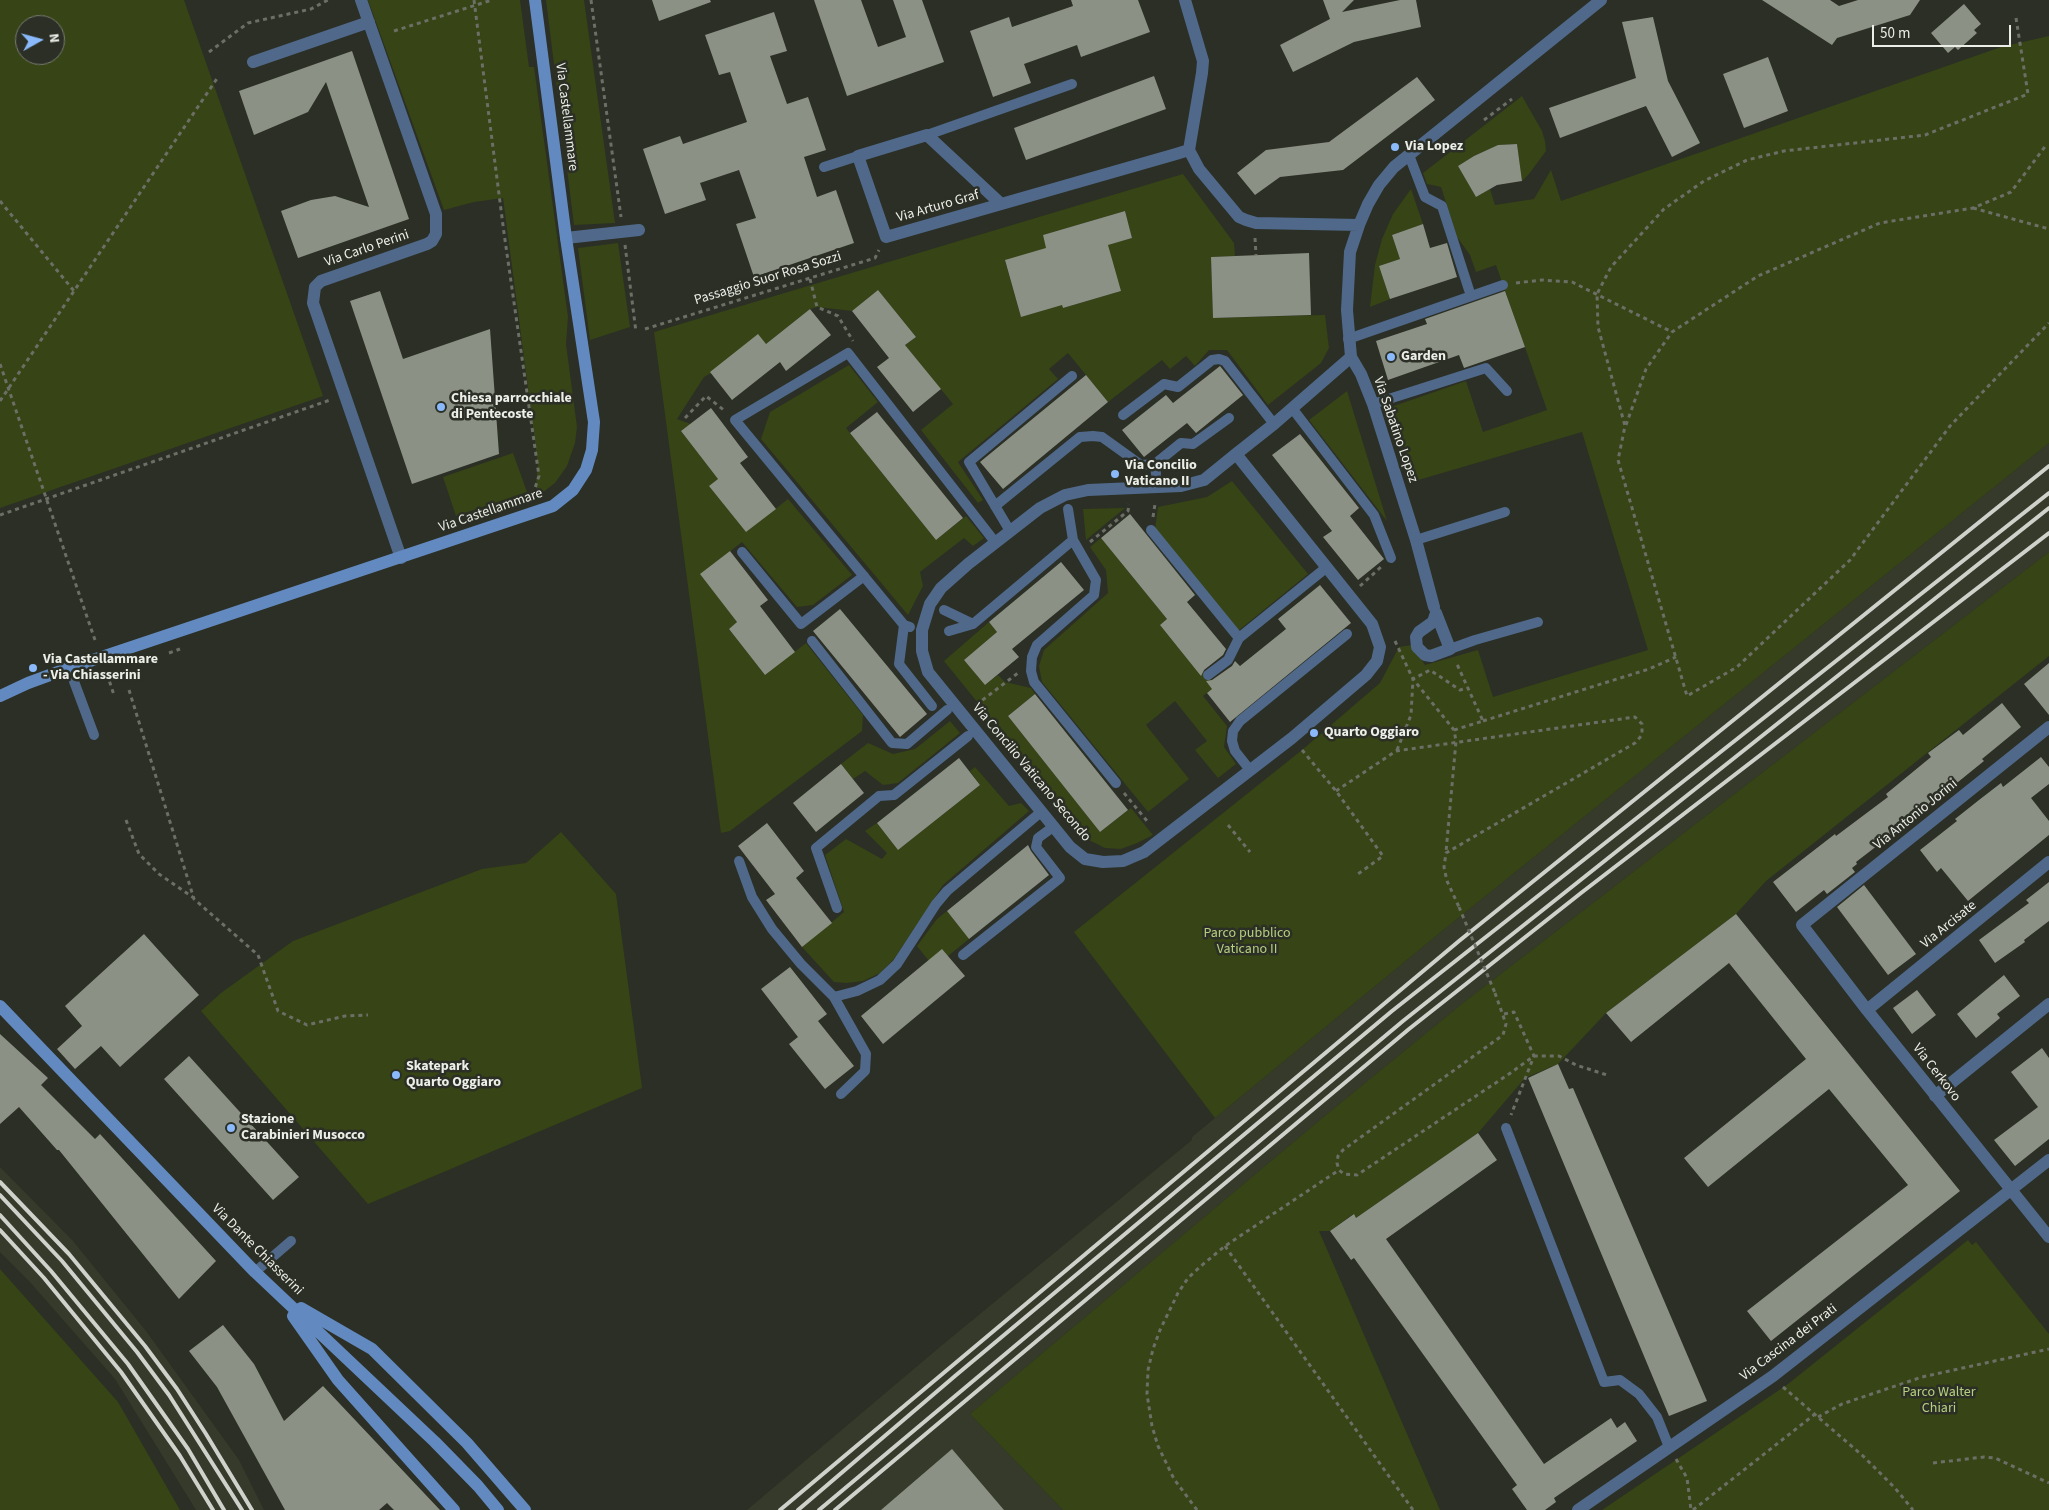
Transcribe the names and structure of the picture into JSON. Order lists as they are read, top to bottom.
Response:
{
  "streets": {
    "street": [
      "Via Castellammare",
      "Via Arturo Graf",
      "Via Carlo Perini",
      "Via Sabatino Lopez",
      "Via Concilio Vaticano Secondo",
      "Via Antonio Jorini",
      "Via Arcisate",
      "Via Cerkovo",
      "Via Dante Chiasserini",
      "Via Cascina dei Prati"
    ],
    "path": ["Passaggio Suor Rosa Sozzi"]
  },
  "crossings": [
    ["Via Castellammare", "Via Carlo Perini"],
    ["Via Arturo Graf", "Passaggio Suor Rosa Sozzi"],
    ["Via Sabatino Lopez", "Via Concilio Vaticano Secondo"],
    ["Via Antonio Jorini", "Via Cerkovo"],
    ["Via Arcisate", "Via Cerkovo"],
    ["Via Cerkovo", "Via Cascina dei Prati"]
  ],
  "parks": ["Parco pubblico Vaticano II", "Parco Walter Chiari"],
  "places": [
    "Via Lopez",
    "Garden",
    "Chiesa parrocchiale di Pentecoste",
    "Via Concilio Vaticano II",
    "Via Castellammare - Via Chiasserini",
    "Quarto Oggiaro",
    "Skatepark Quarto Oggiaro",
    "Stazione Carabinieri Musocco"
  ],
  "scale_bar": "50 m",
  "north": "right"
}
